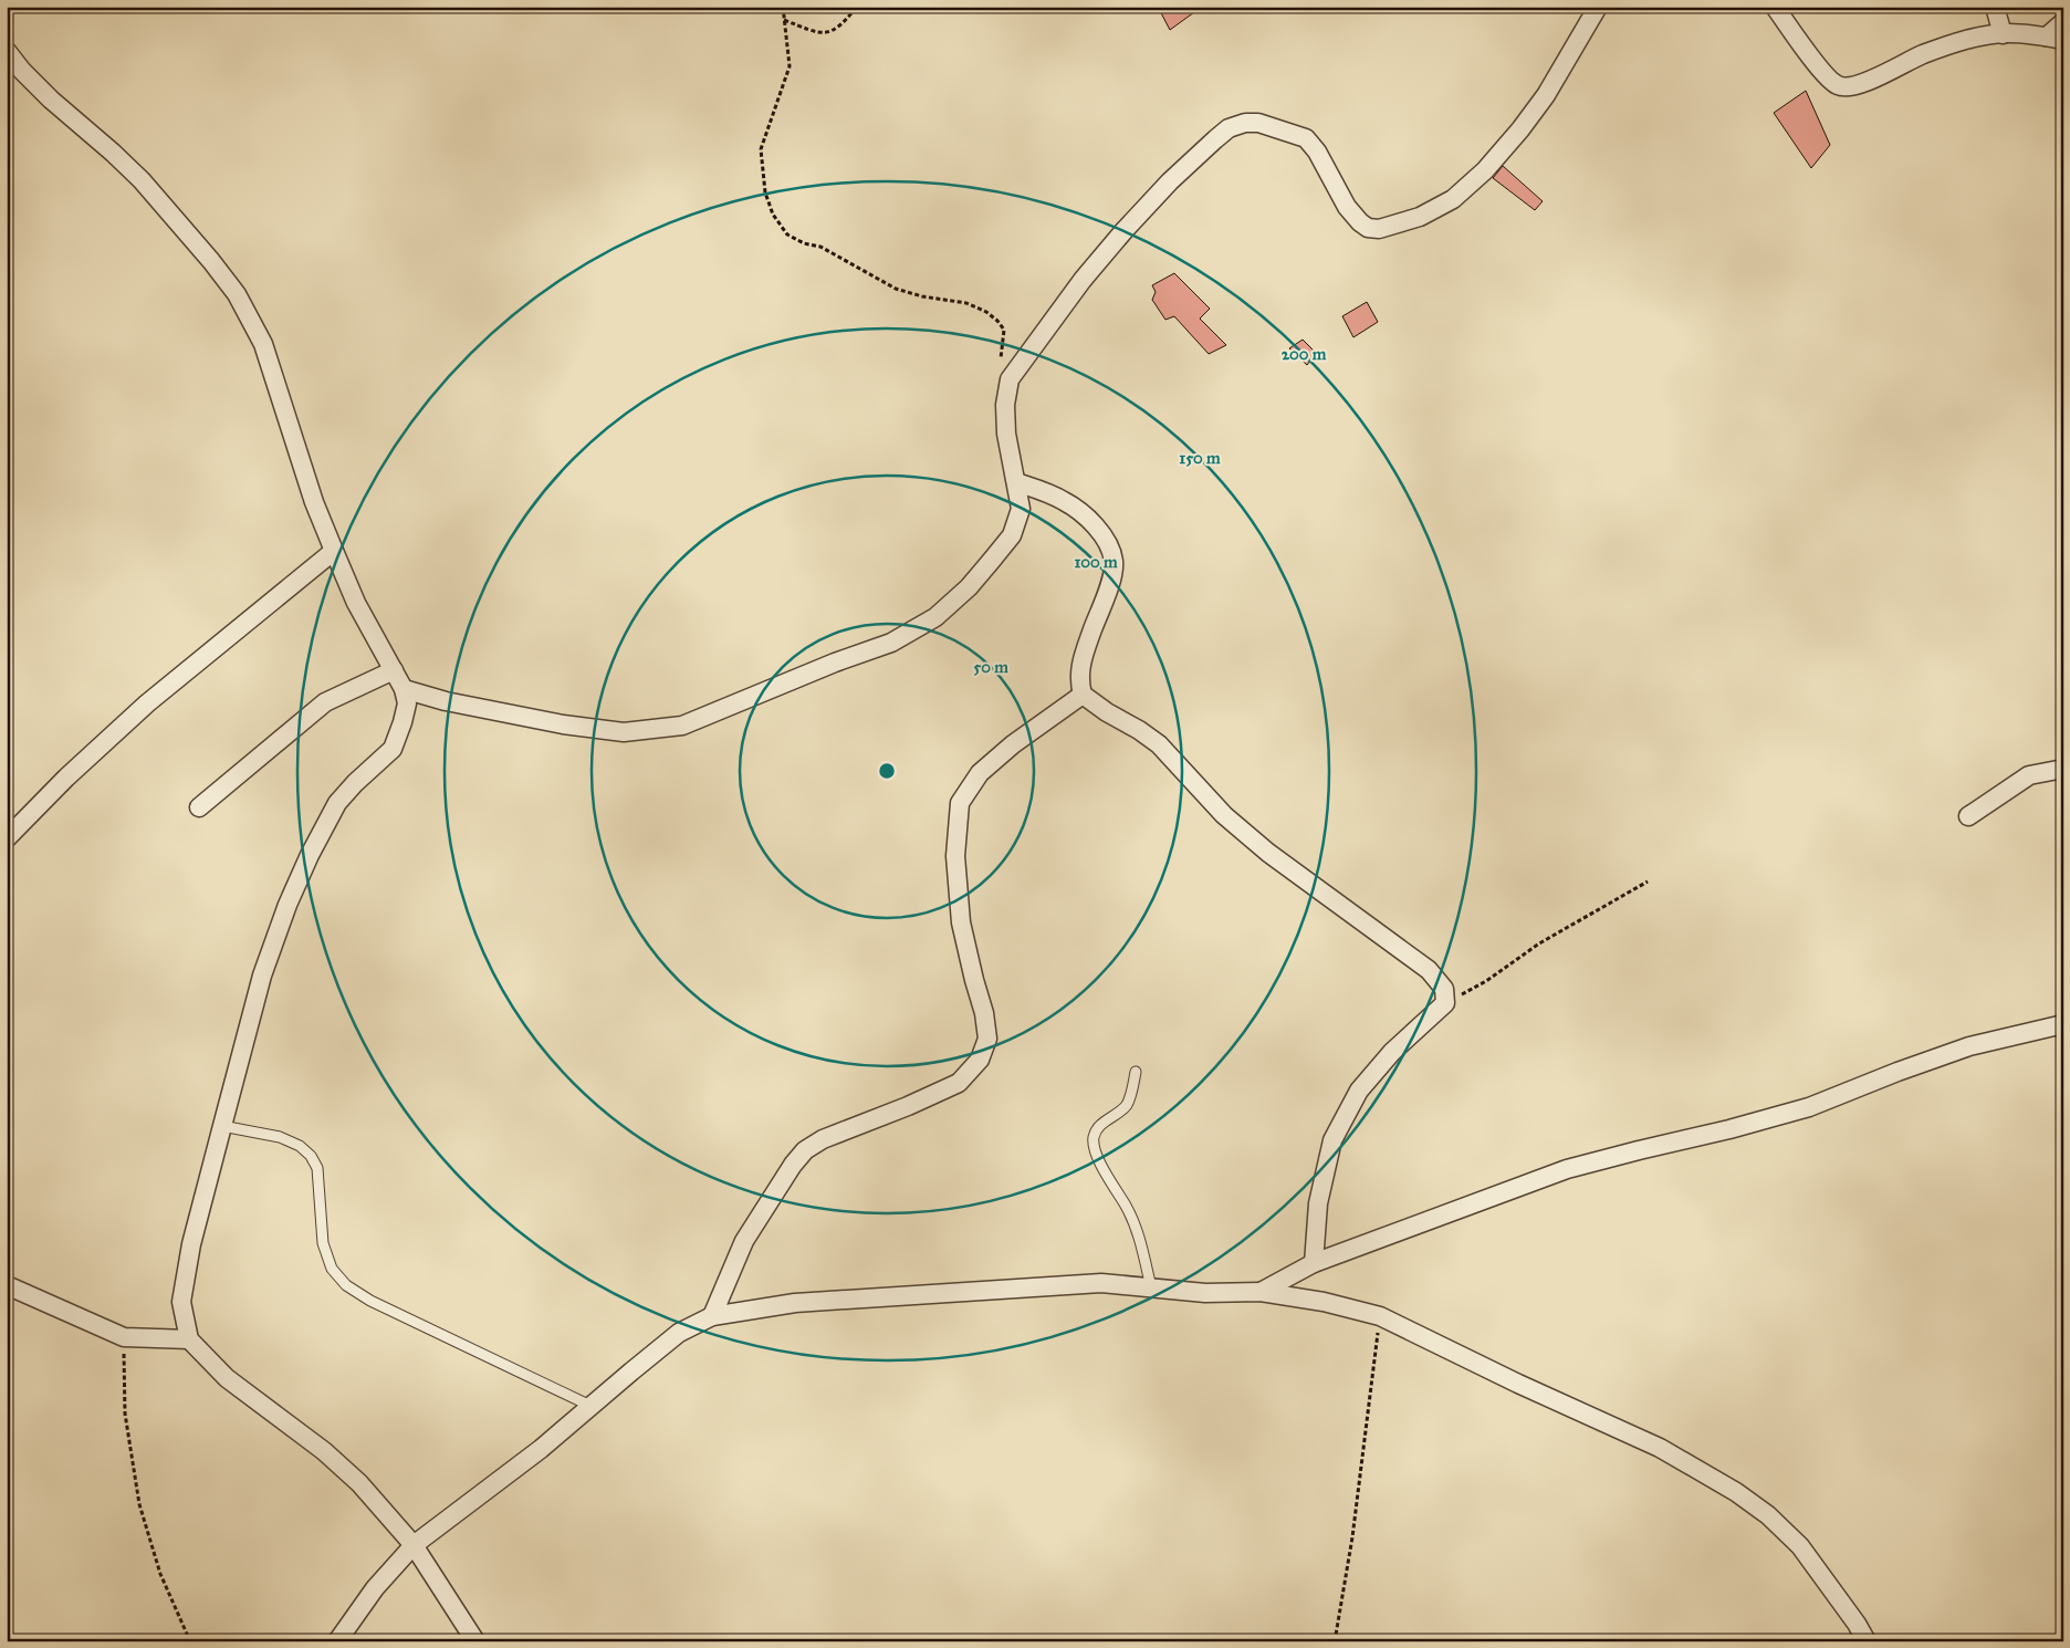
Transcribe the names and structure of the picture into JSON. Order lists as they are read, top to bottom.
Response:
{
  "rings": [
    "200 m",
    "150 m",
    "100 m",
    "50 m"
  ]
}
